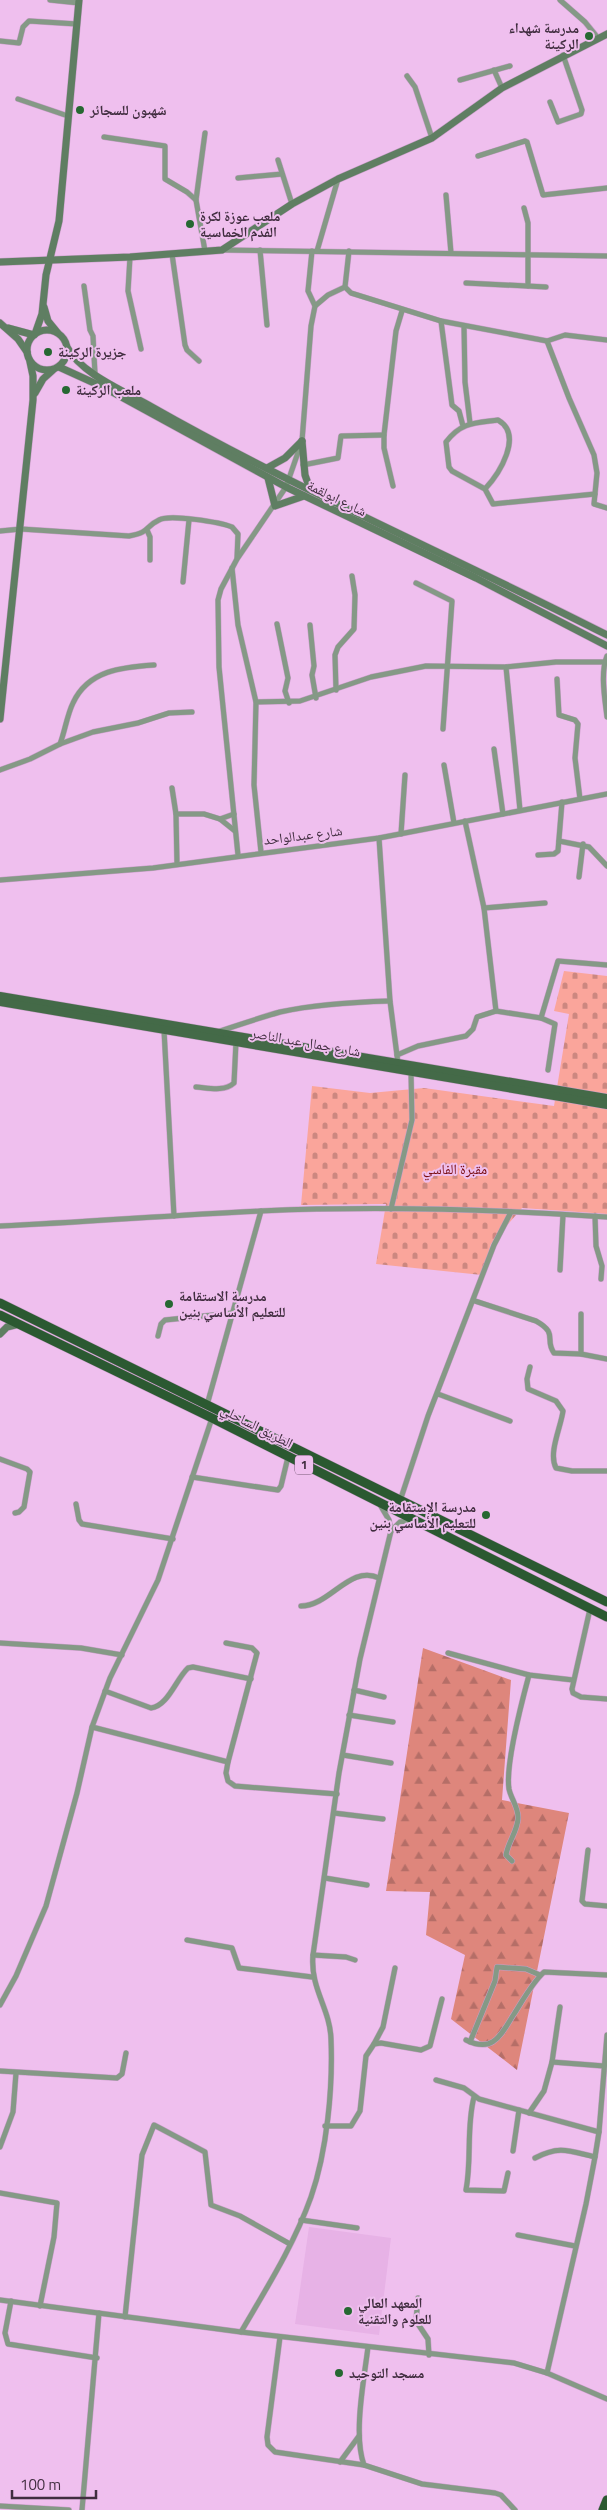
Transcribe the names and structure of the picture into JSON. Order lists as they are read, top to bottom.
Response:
{
  "streets": {
    "highway": ["الطريق الساحلي", "1"],
    "main road": ["شارع جمال عبد الناصر"],
    "street": ["شارع ابولقمة", "شارع عبدالواحد"]
  },
  "parks": ["مقبرة الفاسي"],
  "places": [
    "مدرسة شهداء الركينة",
    "شهبون للسجائر",
    "ملعب عوزة لكرة الفدم الخماسية",
    "جزيرة الركينة",
    "ملعب الركينة",
    "مدرسة الاستقامة للتعليم الأساسي بنين",
    "مدرسة اﻹستقامة للتعليم اﻷساسي بنين",
    "المعهد العالي للعلوم والتقنية",
    "مسجد التوحيد"
  ],
  "scale_bar": "100 m"
}
